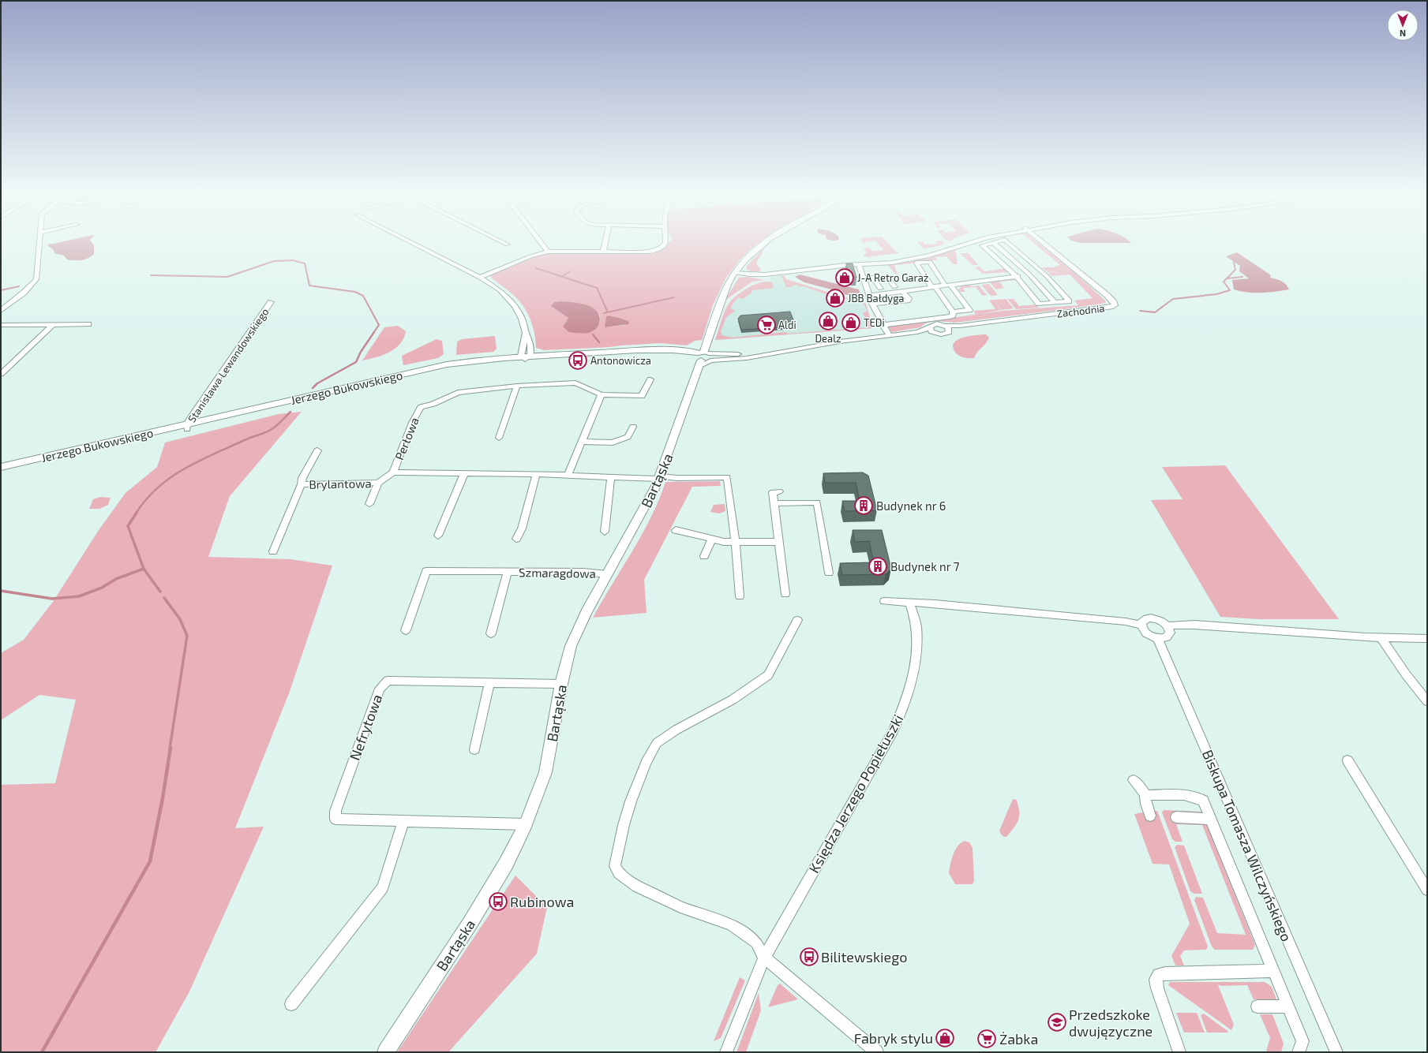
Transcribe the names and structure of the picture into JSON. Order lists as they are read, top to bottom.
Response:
{
  "streets": {
    "street": [
      "Zachodnia",
      "Stanisława Lewandowskiego",
      "Jerzego Bukowskiego",
      "Perłowa",
      "Bartąska",
      "Brylantowa",
      "Szmaragdowa",
      "Nefrytowa",
      "Księdza Jerzego Popiełuszki",
      "Biskupa Tomasza Wilczyńskiego"
    ]
  },
  "crossings": [
    ["Stanisława Lewandowskiego", "Jerzego Bukowskiego"],
    ["Jerzego Bukowskiego", "Bartąska"],
    ["Perłowa", "Brylantowa"],
    ["Bartąska", "Szmaragdowa"],
    ["Bartąska", "Nefrytowa"]
  ],
  "places": {
    "shop": [
      "J-A Retro Garaż",
      "JBB Bałdyga",
      "Dealz",
      "TEDi",
      "Fabryk stylu"
    ],
    "supermarket": ["Aldi", "Żabka"],
    "bus stop": ["Antonowicza", "Rubinowa", "Bilitewskiego"],
    "building": ["Budynek nr 6", "Budynek nr 7"],
    "school or university": ["Przedszkoke dwujęzyczne"]
  },
  "north": "bottom"
}
